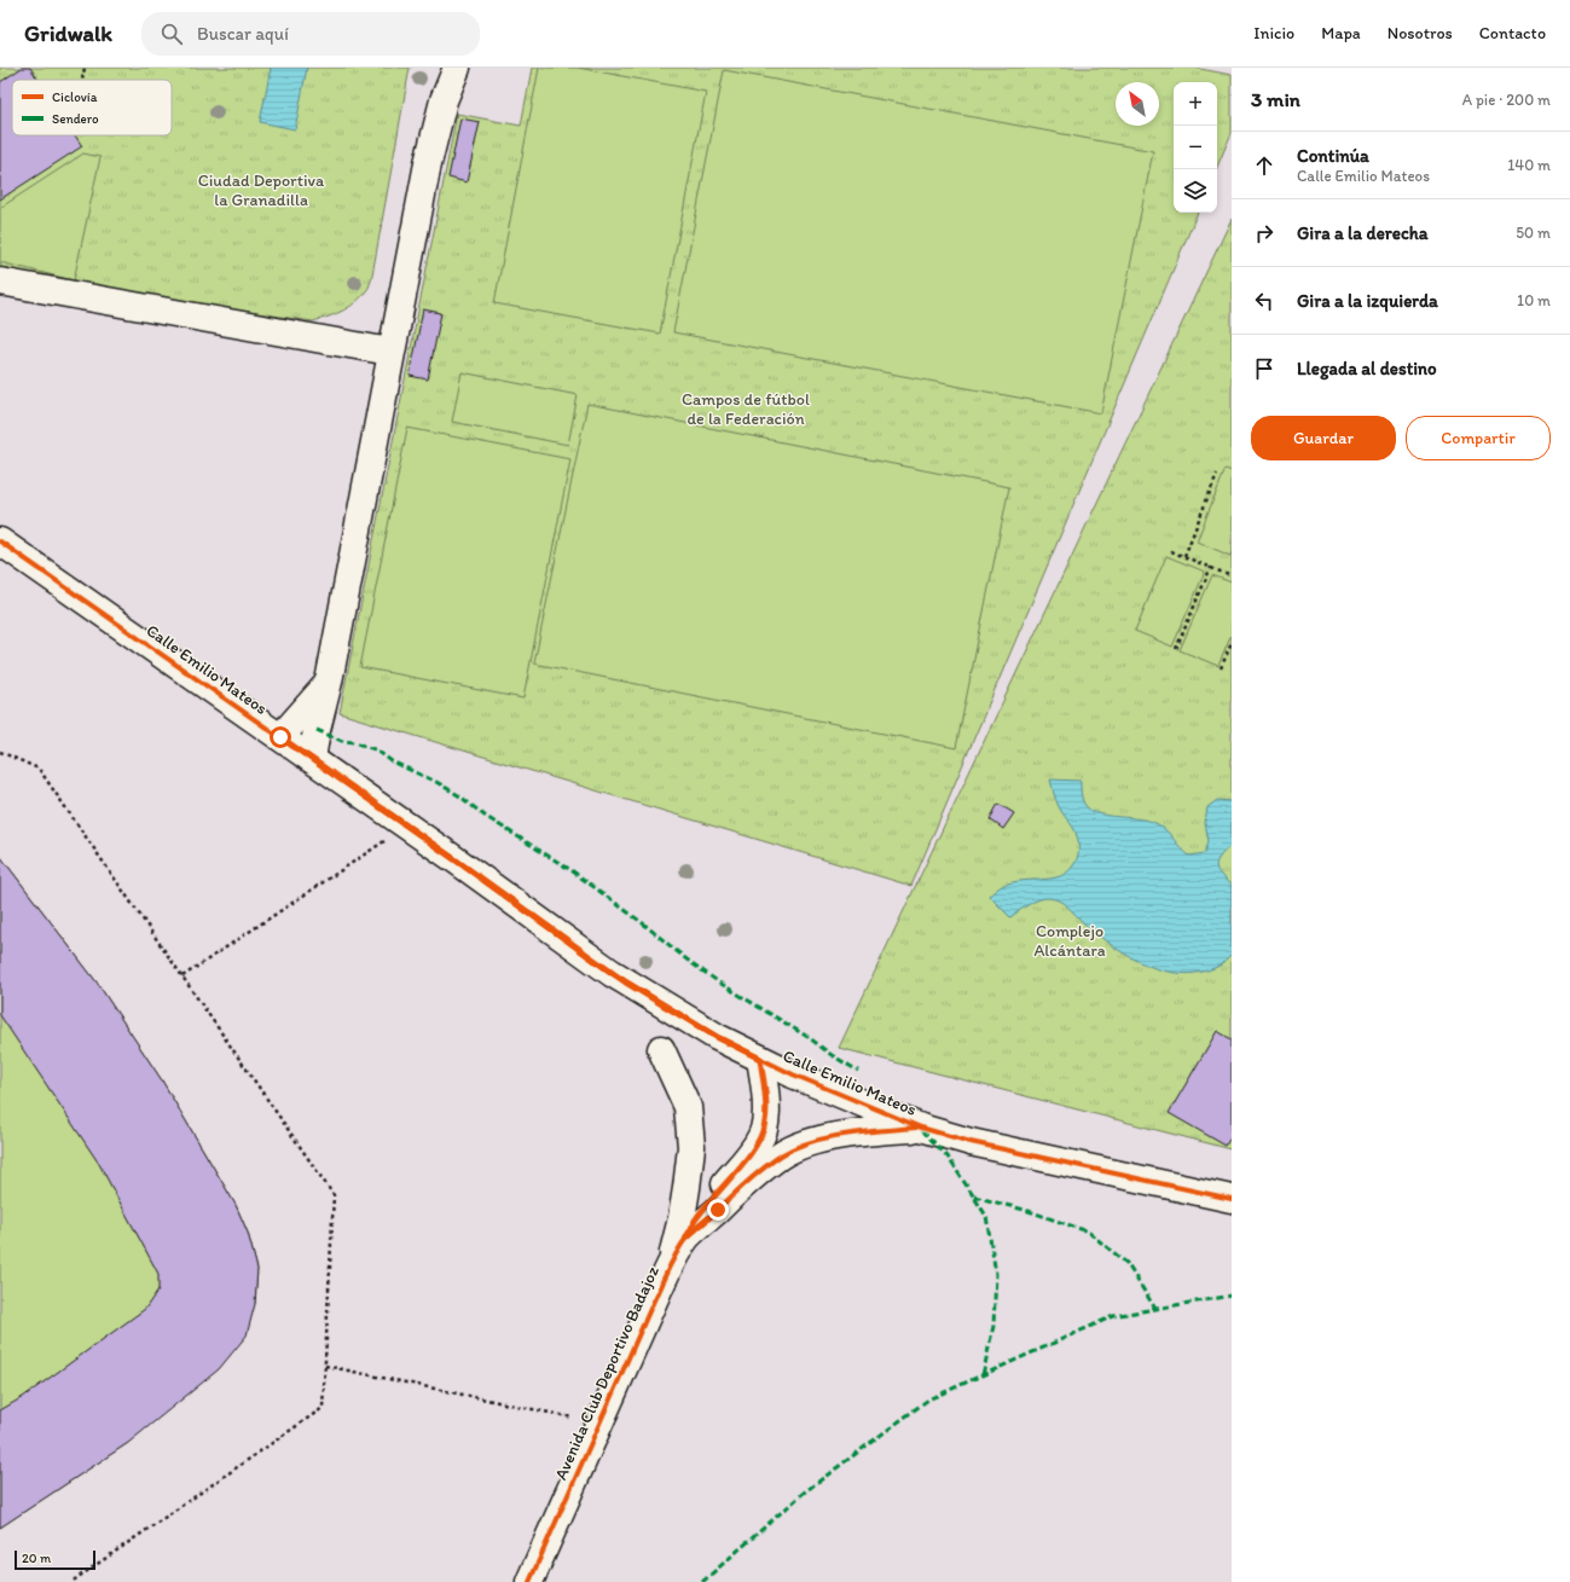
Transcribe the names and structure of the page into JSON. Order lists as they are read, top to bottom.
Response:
{
  "streets": {
    "street": ["Calle Emilio Mateos", "Avenida Club Deportivo Badajoz"]
  },
  "crossings": [
    ["Calle Emilio Mateos", "Avenida Club Deportivo Badajoz"]
  ],
  "parks": ["Ciudad Deportiva la Granadilla", "Campos de fútbol de la Federación", "Complejo Alcántara"],
  "legend": ["Ciclovía", "Sendero"],
  "scale_bar": "20 m",
  "north": "top left",
  "page": {
    "header": "Gridwalk",
    "search": "Buscar aquí",
    "nav": [
      "Inicio",
      "Mapa",
      "Nosotros",
      "Contacto"
    ],
    "heading": ["3 min", "A pie · 200 m"],
    "map_buttons": ["+", "−"],
    "list": [
      ["Continúa", "Calle Emilio Mateos", "140 m"],
      ["Gira a la derecha", "50 m"],
      ["Gira a la izquierda", "10 m"],
      "Llegada al destino"
    ],
    "buttons": ["Guardar", "Compartir"],
    "scale": "20 m"
  }
}
